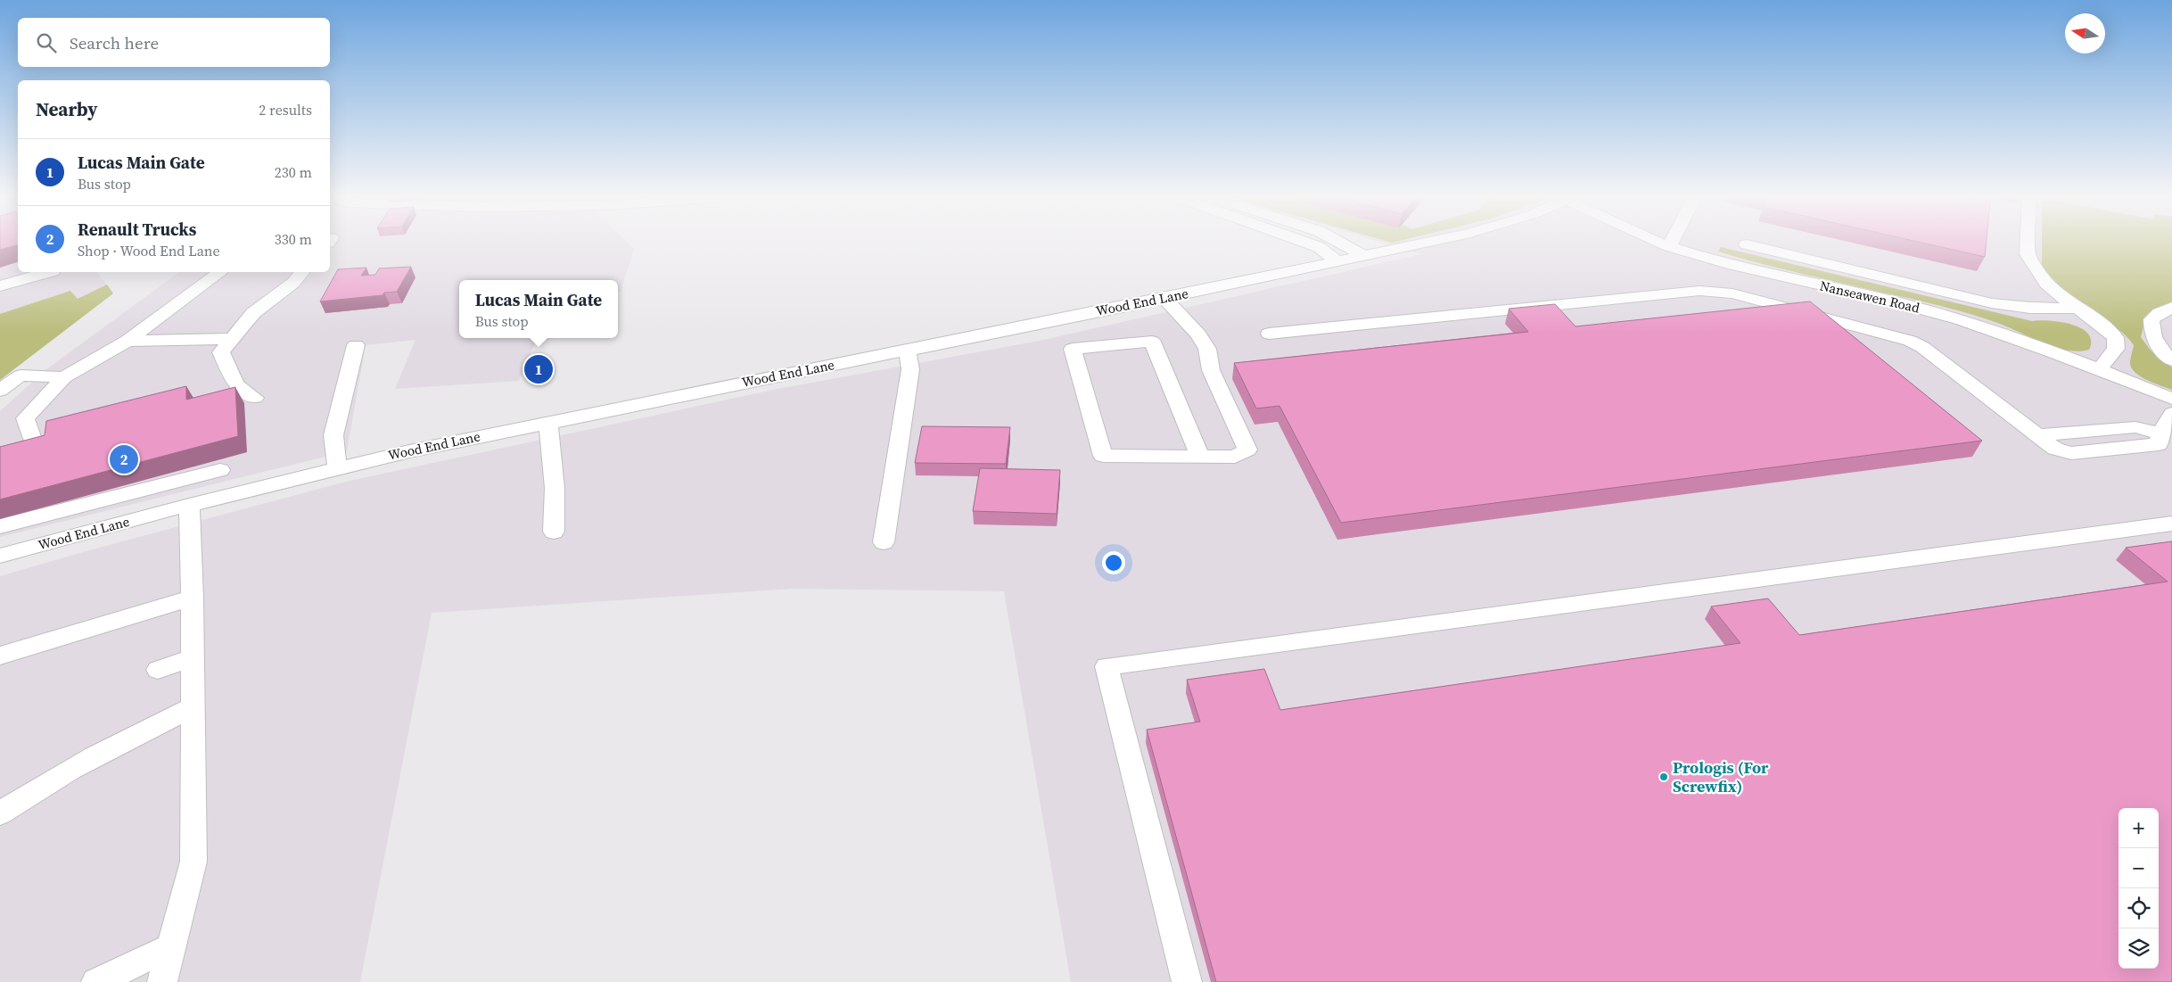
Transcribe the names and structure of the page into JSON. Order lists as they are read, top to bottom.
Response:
{
  "streets": {
    "street": ["Nanseawen Road", "Wood End Lane"]
  },
  "places": ["Prologis (For Screwfix)"],
  "north": "left",
  "page": {
    "search": "Search here",
    "heading": ["Nearby", "2 results"],
    "list": [
      {
        "mark": "1",
        "name": "Lucas Main Gate",
        "note": "Bus stop",
        "value": "230 m"
      },
      {
        "mark": "2",
        "name": "Renault Trucks",
        "note": "Shop · Wood End Lane",
        "value": "330 m"
      }
    ],
    "popup": ["Lucas Main Gate", "Bus stop"],
    "pins": ["1", "2"],
    "map_buttons": ["+", "−"]
  }
}
